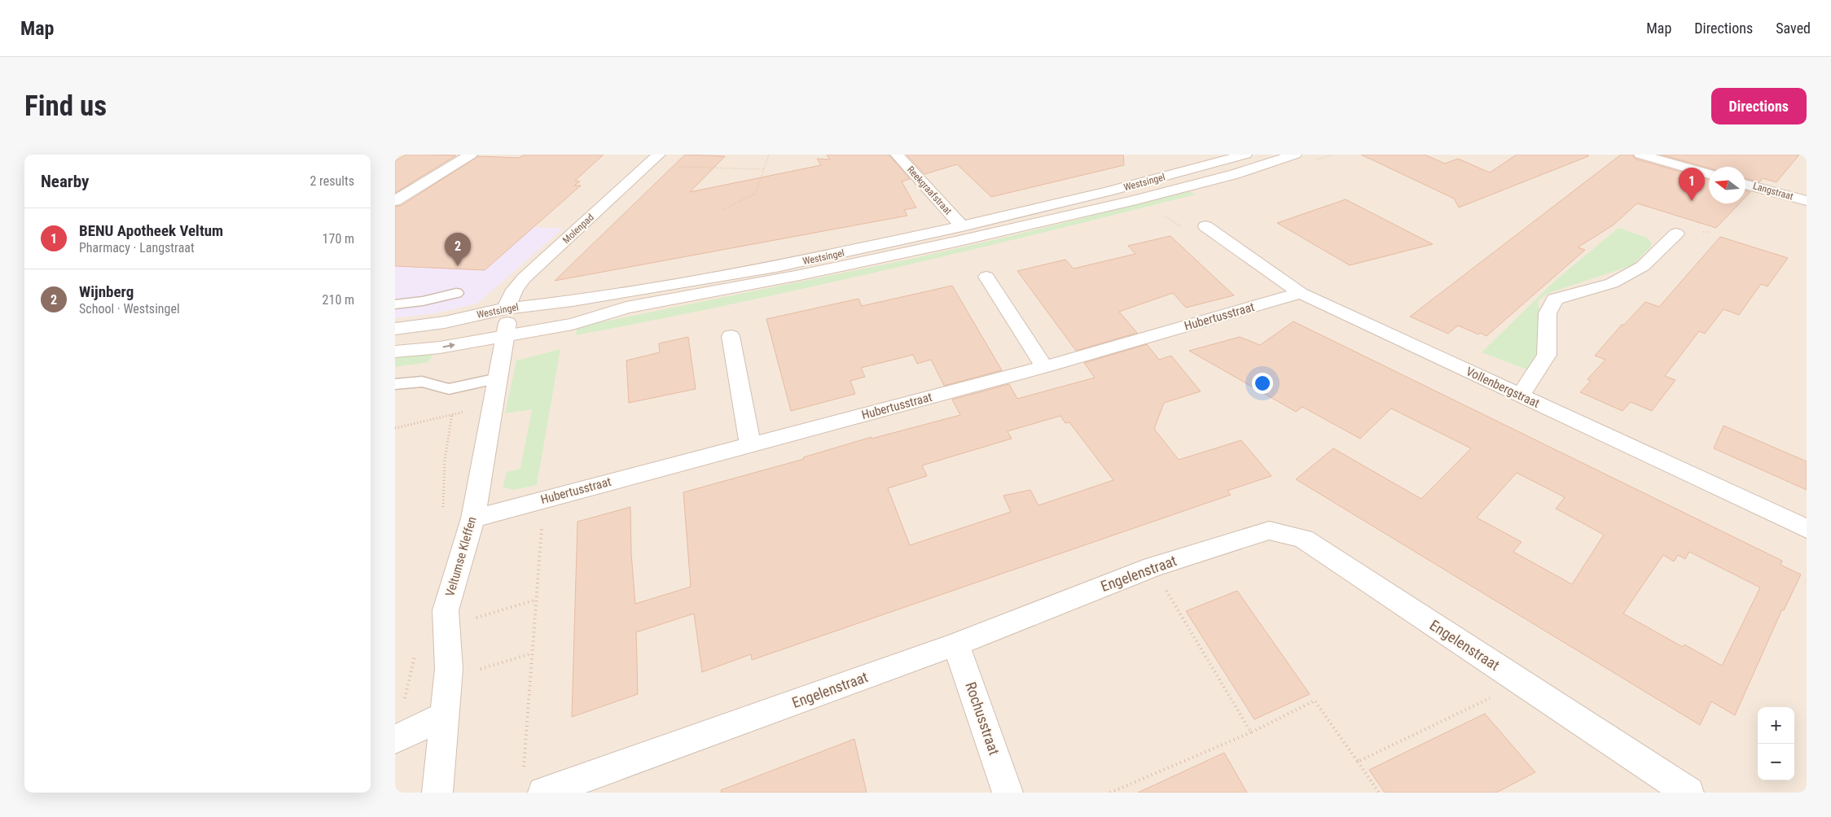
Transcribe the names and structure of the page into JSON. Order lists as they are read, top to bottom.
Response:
{
  "streets": {
    "street": [
      "Westsingel",
      "Reekgraafstraat",
      "Langstraat",
      "Molenpad",
      "Hubertusstraat",
      "Vollenbergstraat",
      "Veltumse Kleffen",
      "Engelenstraat",
      "Rochusstraat"
    ]
  },
  "crossings": [
    ["Westsingel", "Reekgraafstraat"],
    ["Westsingel", "Molenpad"],
    ["Westsingel", "Veltumse Kleffen"],
    ["Molenpad", "Veltumse Kleffen"],
    ["Hubertusstraat", "Vollenbergstraat"],
    ["Hubertusstraat", "Veltumse Kleffen"],
    ["Engelenstraat", "Rochusstraat"]
  ],
  "north": "left",
  "page": {
    "header": "Map",
    "nav": ["Map", "Directions", "Saved"],
    "buttons": "Directions",
    "title": "Find us",
    "heading": ["Nearby", "2 results"],
    "pins": ["1", "2"],
    "list": [
      {
        "mark": "1",
        "name": "BENU Apotheek Veltum",
        "note": "Pharmacy · Langstraat",
        "value": "170 m"
      },
      {
        "mark": "2",
        "name": "Wijnberg",
        "note": "School · Westsingel",
        "value": "210 m"
      }
    ],
    "map_buttons": ["+", "−"]
  }
}
